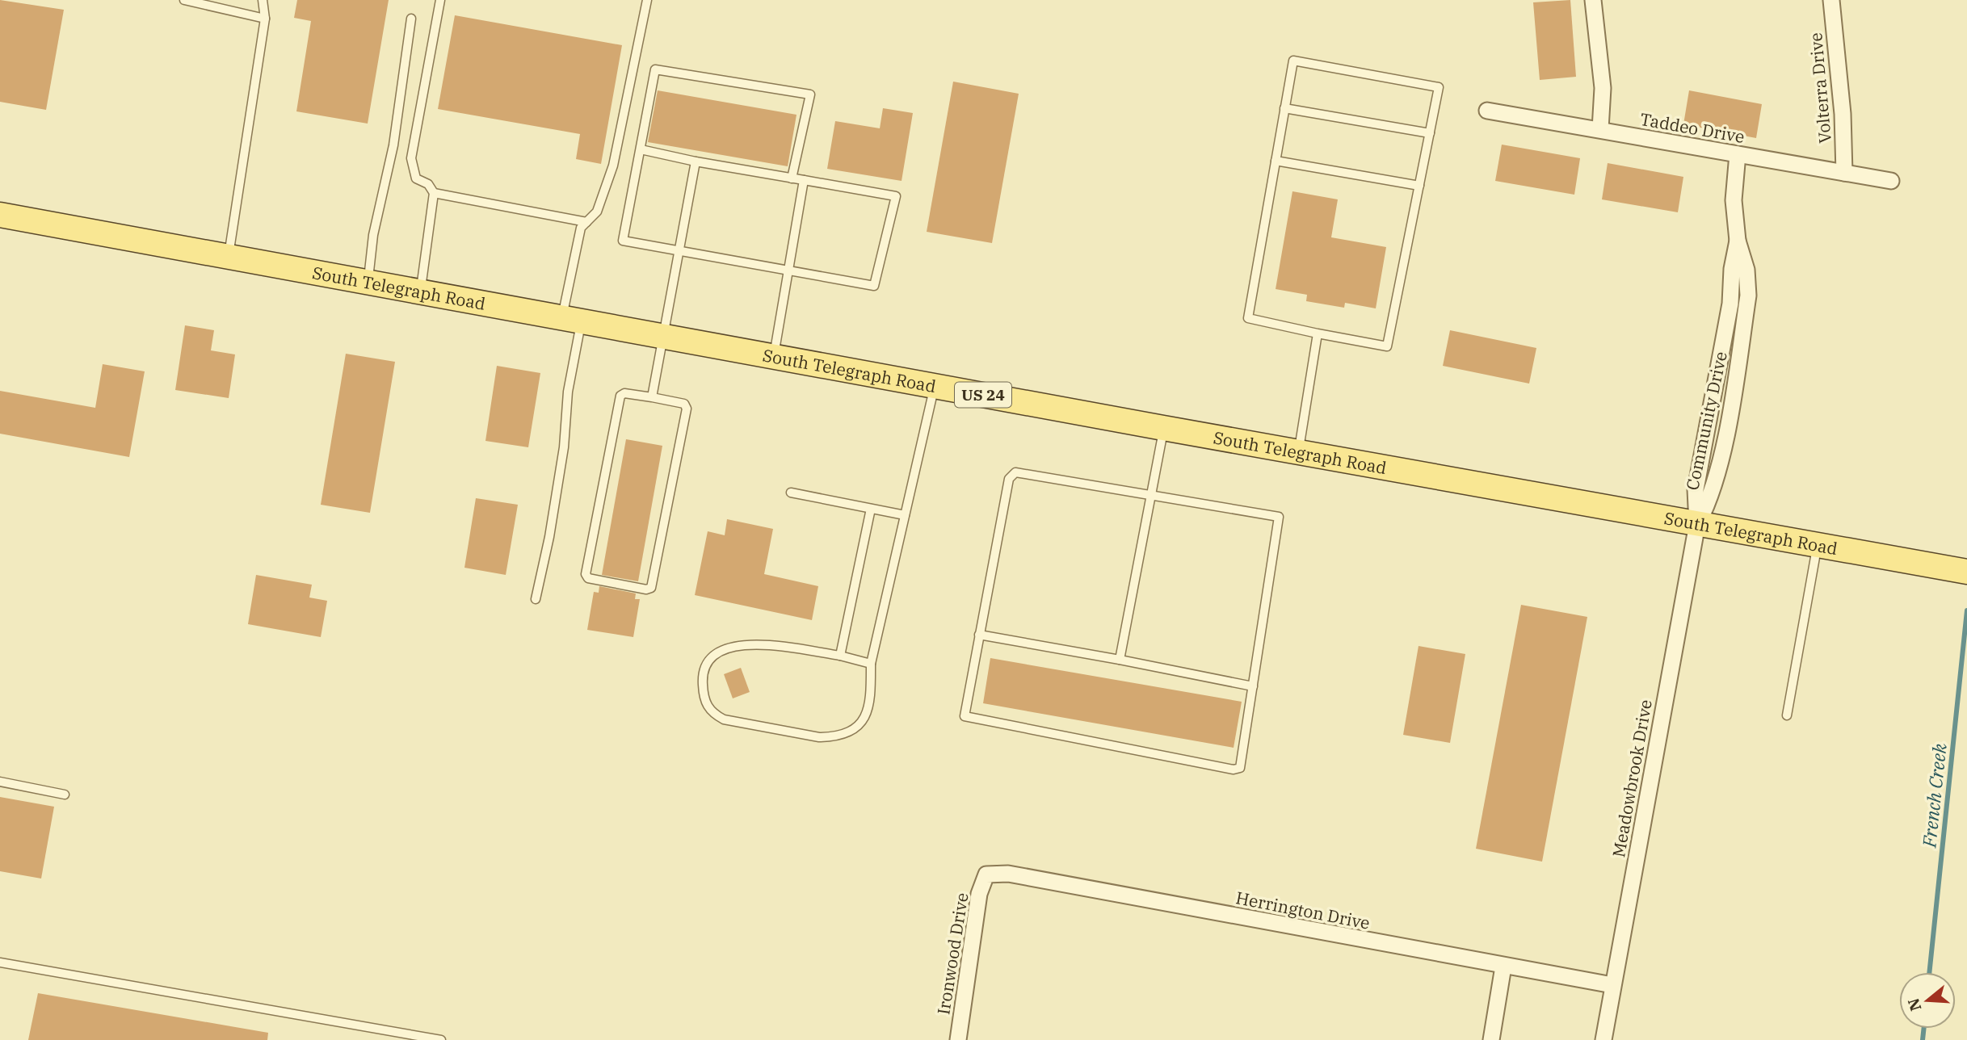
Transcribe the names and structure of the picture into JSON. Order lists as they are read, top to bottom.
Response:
{
  "streets": {
    "main road": ["South Telegraph Road", "US 24"],
    "street": [
      "Volterra Drive",
      "Taddeo Drive",
      "Community Drive",
      "Meadowbrook Drive",
      "Herrington Drive",
      "Ironwood Drive"
    ]
  },
  "crossings": [
    ["Volterra Drive", "Taddeo Drive"],
    ["Taddeo Drive", "Community Drive"],
    ["South Telegraph Road", "Community Drive"],
    ["South Telegraph Road", "Meadowbrook Drive"],
    ["Community Drive", "Meadowbrook Drive"],
    ["Meadowbrook Drive", "Herrington Drive"],
    ["Herrington Drive", "Ironwood Drive"]
  ],
  "water": ["French Creek"],
  "north": "left"
}
